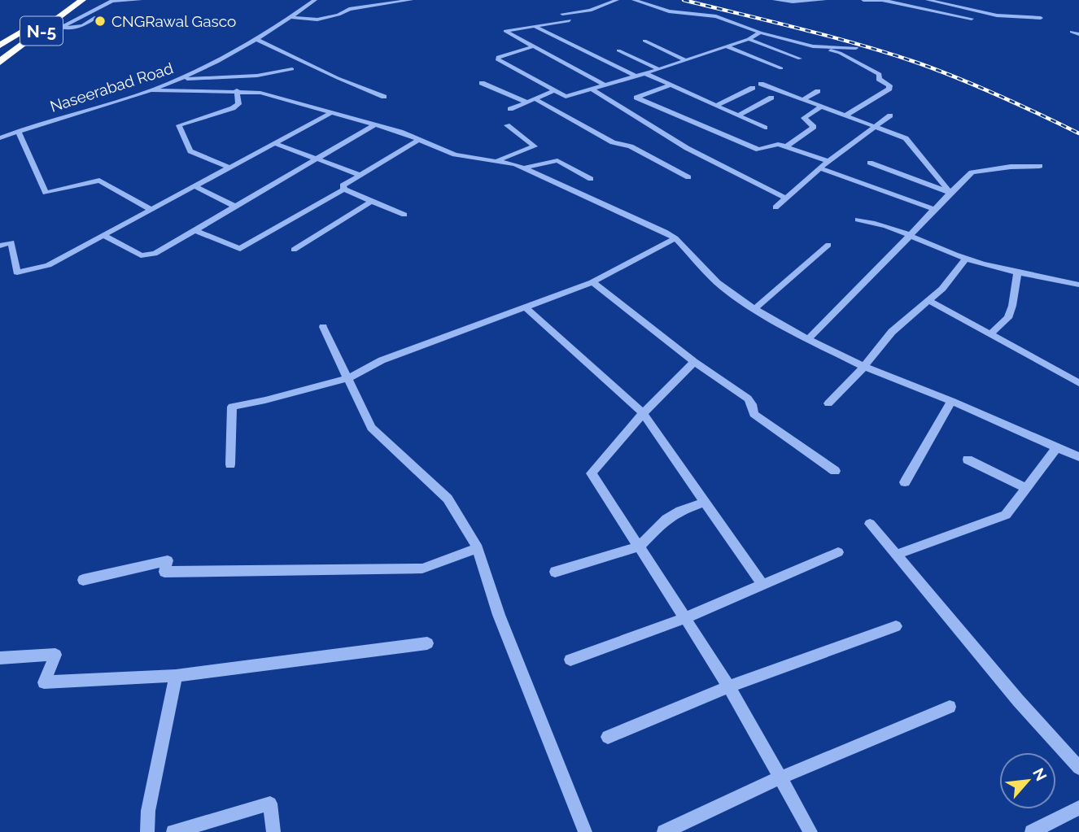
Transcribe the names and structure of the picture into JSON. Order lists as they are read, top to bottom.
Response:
{
  "streets": {
    "highway": ["N-5"],
    "street": ["Naseerabad Road"]
  },
  "places": ["CNGRawal Gasco"],
  "north": "top right"
}
